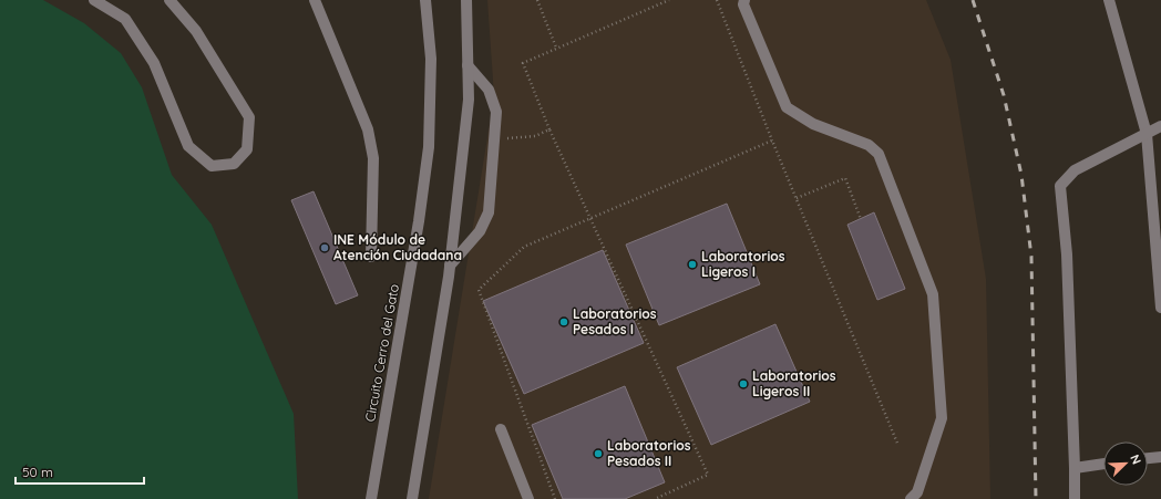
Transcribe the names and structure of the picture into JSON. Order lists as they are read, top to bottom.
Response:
{
  "streets": {
    "street": ["Circuito Cerro del Gato"]
  },
  "places": [
    "INE Módulo de Atención Ciudadana",
    "Laboratorios Ligeros I",
    "Laboratorios Pesados I",
    "Laboratorios Ligeros II",
    "Laboratorios Pesados II"
  ],
  "scale_bar": "50 m",
  "north": "top right"
}
